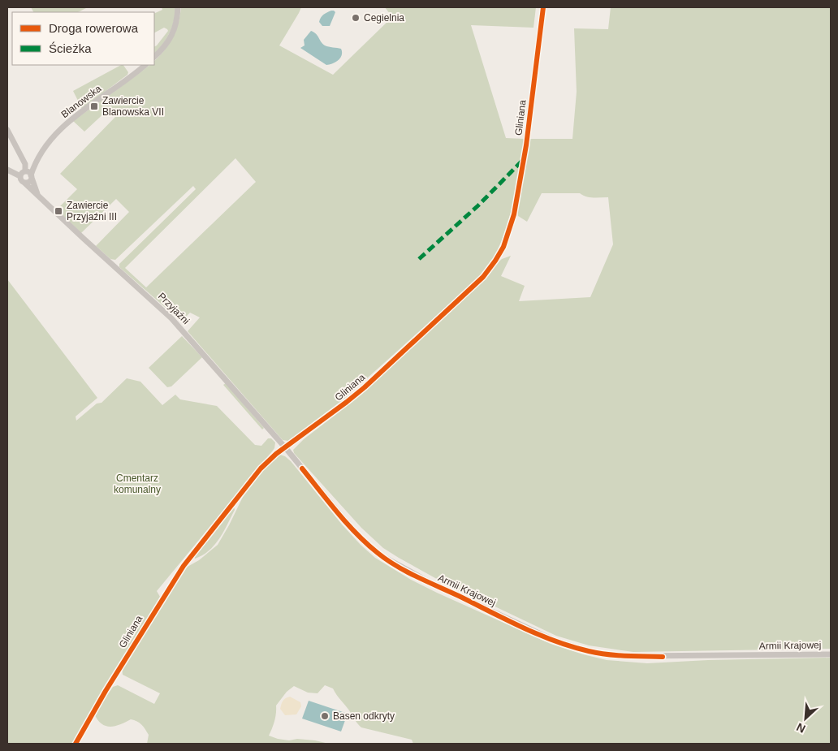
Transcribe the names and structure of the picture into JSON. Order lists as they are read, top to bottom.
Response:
{
  "streets": {
    "street": [
      "Blanowska",
      "Gliniana",
      "Przyjaźni",
      "Armii Krajowej"
    ]
  },
  "crossings": [
    ["Blanowska", "Przyjaźni"],
    ["Gliniana", "Przyjaźni"],
    ["Gliniana", "Armii Krajowej"],
    ["Przyjaźni", "Armii Krajowej"]
  ],
  "parks": ["Cmentarz komunalny"],
  "places": {
    "other": ["Cegielnia", "Basen odkryty"],
    "transit": ["Zawiercie Blanowska VII", "Zawiercie Przyjaźni III"]
  },
  "legend": ["Droga rowerowa", "Ścieżka"],
  "north": "bottom left"
}
